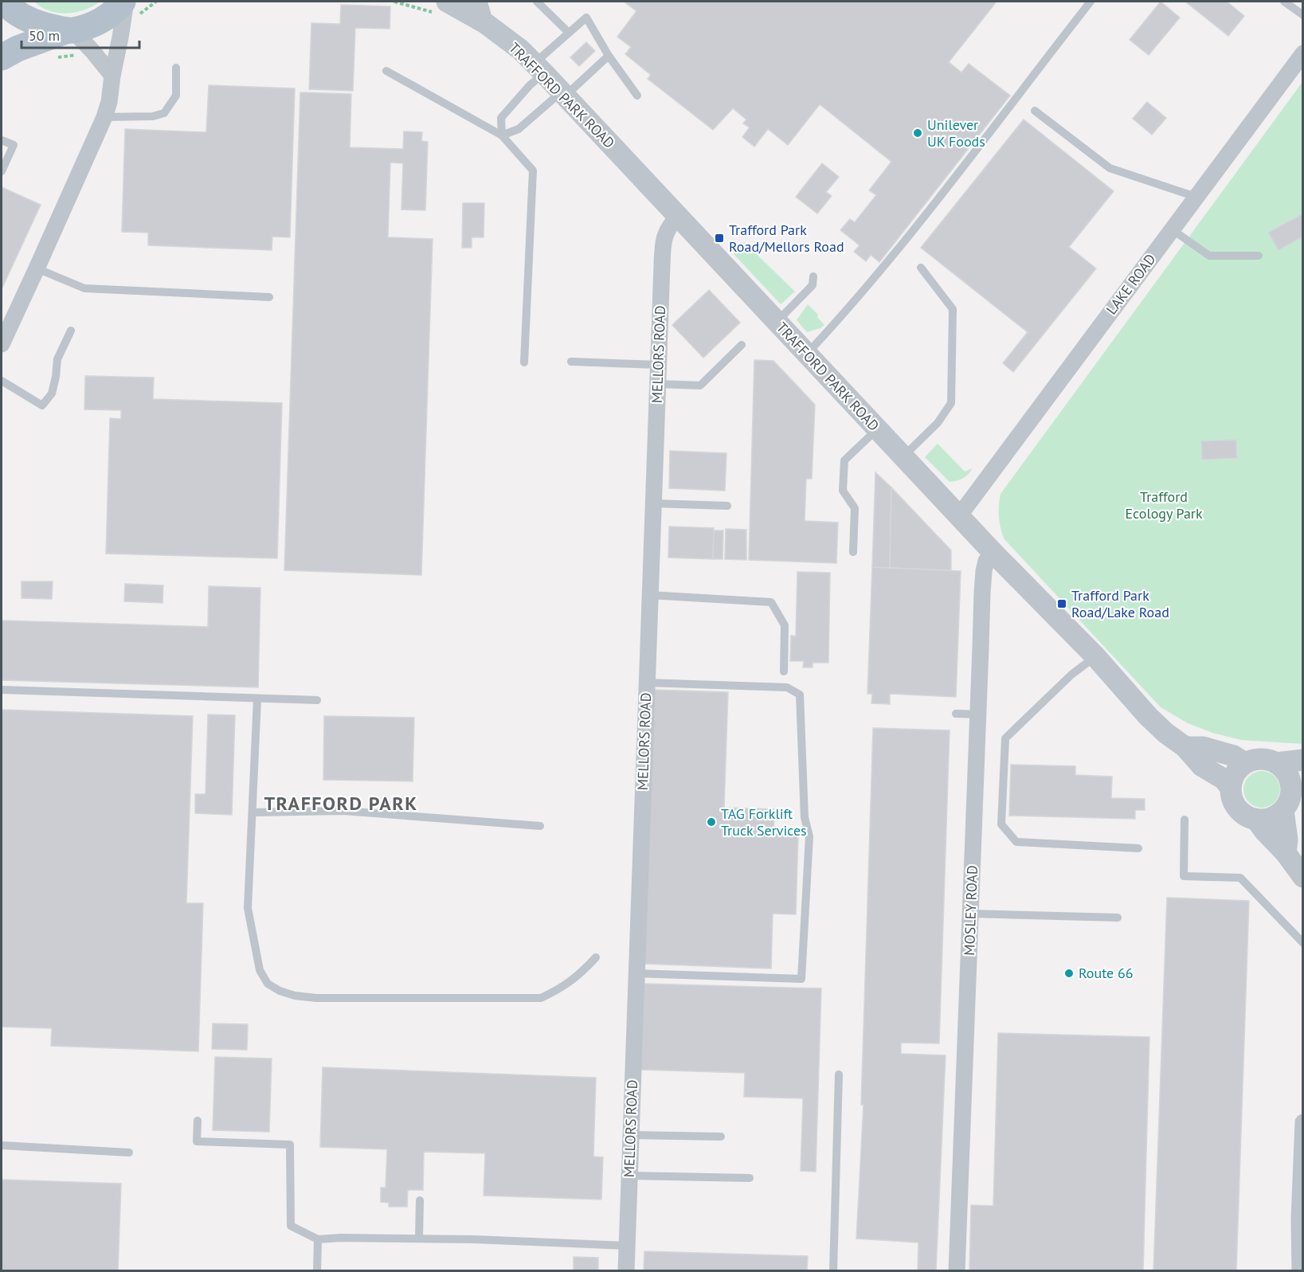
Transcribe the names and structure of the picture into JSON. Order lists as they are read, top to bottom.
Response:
{
  "streets": {
    "street": [
      "TRAFFORD PARK ROAD",
      "LAKE ROAD",
      "MELLORS ROAD",
      "MOSLEY ROAD"
    ]
  },
  "crossings": [
    ["TRAFFORD PARK ROAD", "LAKE ROAD"],
    ["TRAFFORD PARK ROAD", "MELLORS ROAD"],
    ["TRAFFORD PARK ROAD", "MOSLEY ROAD"]
  ],
  "districts": ["TRAFFORD PARK"],
  "parks": ["Trafford Ecology Park"],
  "places": {
    "other": ["Unilever UK Foods", "TAG Forklift Truck Services", "Route 66"],
    "transit": ["Trafford Park Road/Mellors Road", "Trafford Park Road/Lake Road"]
  },
  "scale_bar": "50 m"
}
